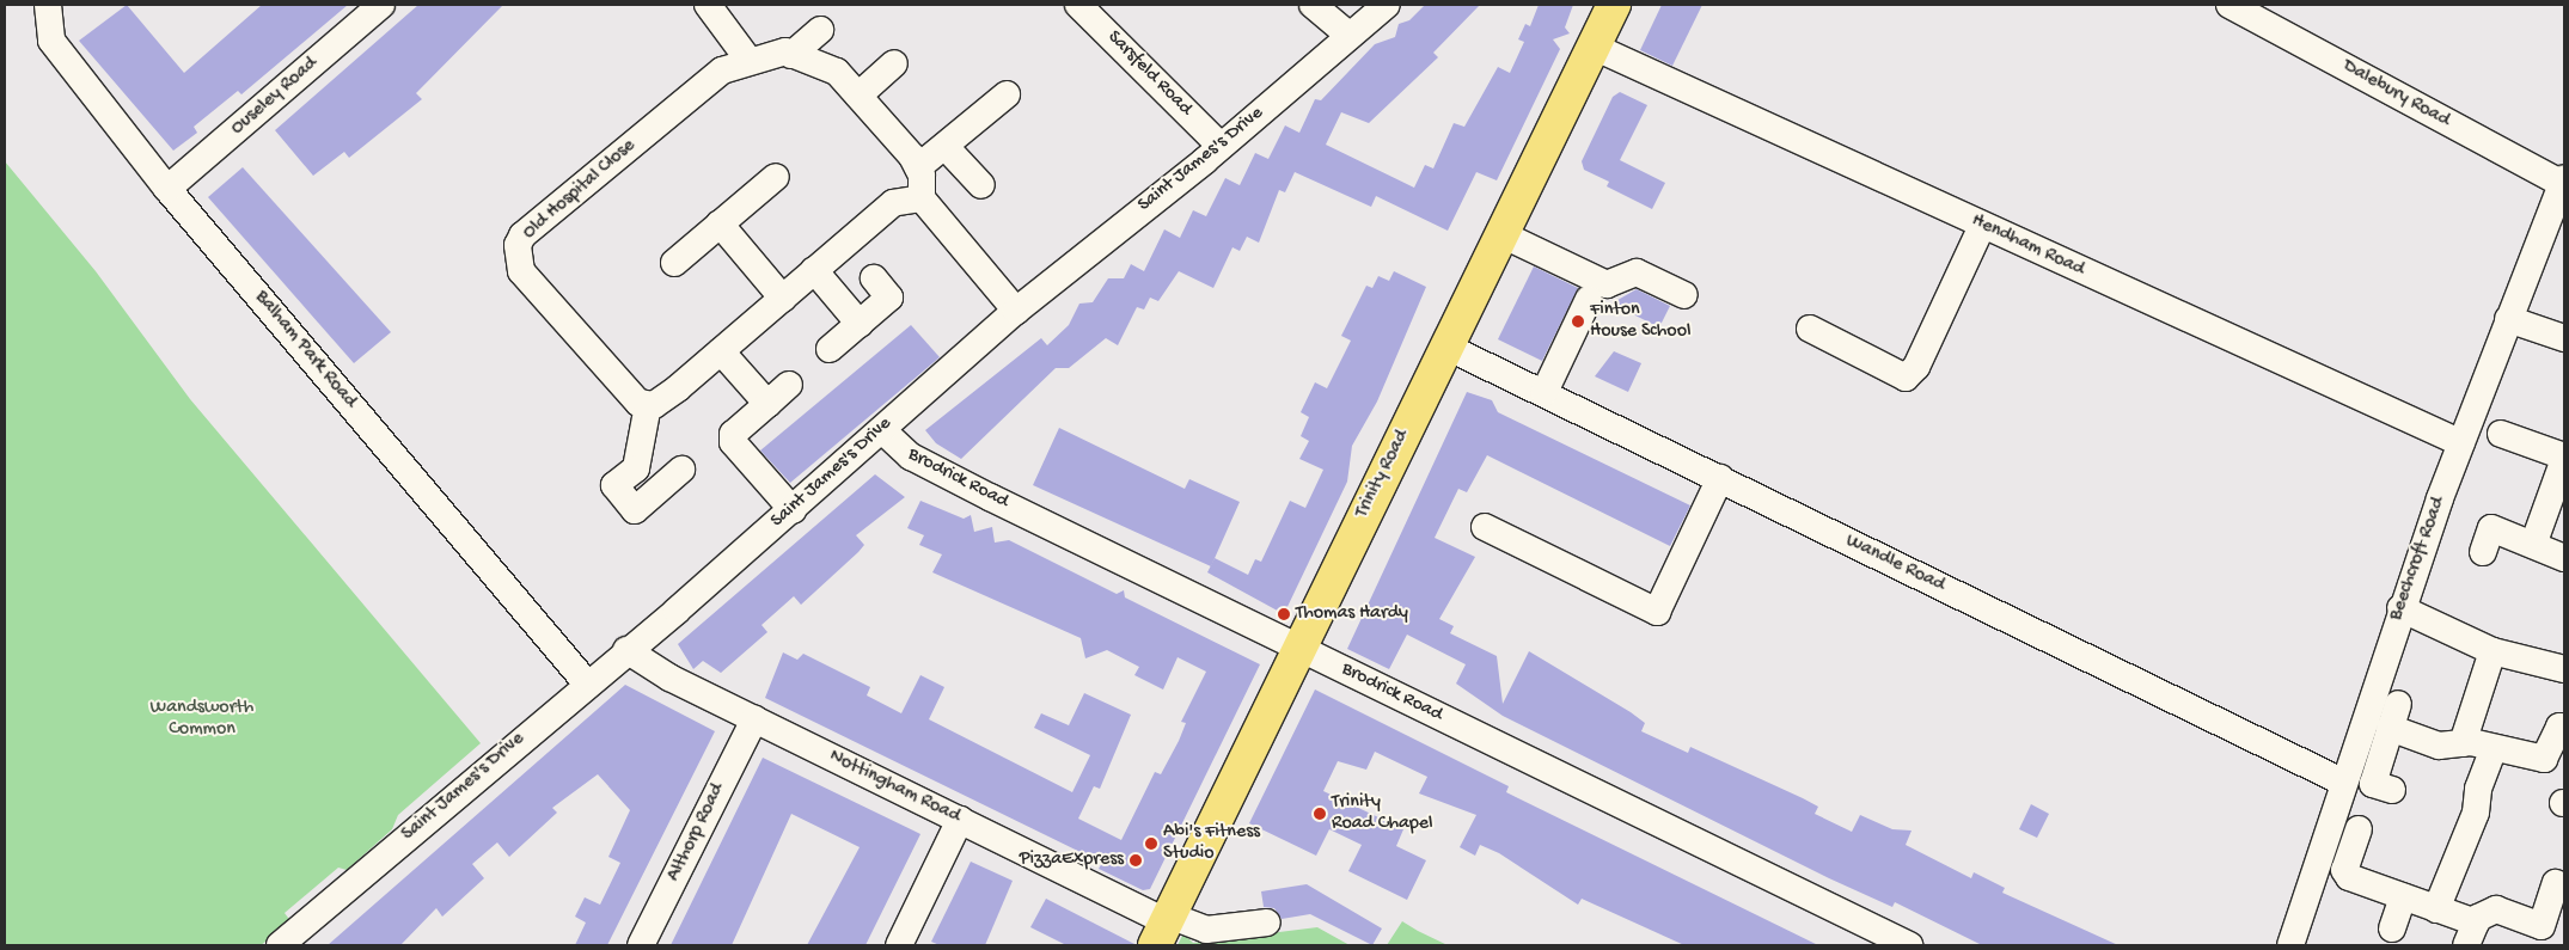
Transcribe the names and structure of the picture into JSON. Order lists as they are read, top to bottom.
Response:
{
  "streets": {
    "highway": ["Trinity Road"],
    "street": [
      "Sarsfeld Road",
      "Dalebury Road",
      "Ouseley Road",
      "Saint James's Drive",
      "Old Hospital Close",
      "Hendham Road",
      "Balham Park Road",
      "Brodrick Road",
      "Beechcroft Road",
      "Wandle Road",
      "Nottingham Road",
      "Althorp Road"
    ]
  },
  "crossings": [
    ["Sarsfeld Road", "Saint James's Drive"],
    ["Dalebury Road", "Beechcroft Road"],
    ["Ouseley Road", "Balham Park Road"],
    ["Saint James's Drive", "Balham Park Road"],
    ["Saint James's Drive", "Brodrick Road"],
    ["Saint James's Drive", "Nottingham Road"],
    ["Hendham Road", "Trinity Road"],
    ["Hendham Road", "Beechcroft Road"],
    ["Trinity Road", "Brodrick Road"],
    ["Trinity Road", "Wandle Road"],
    ["Trinity Road", "Nottingham Road"],
    ["Beechcroft Road", "Wandle Road"],
    ["Nottingham Road", "Althorp Road"]
  ],
  "parks": ["Wandsworth Common"],
  "places": [
    "Finton House School",
    "Thomas Hardy",
    "Trinity Road Chapel",
    "Abi's Fitness Studio",
    "PizzaExpress"
  ]
}
